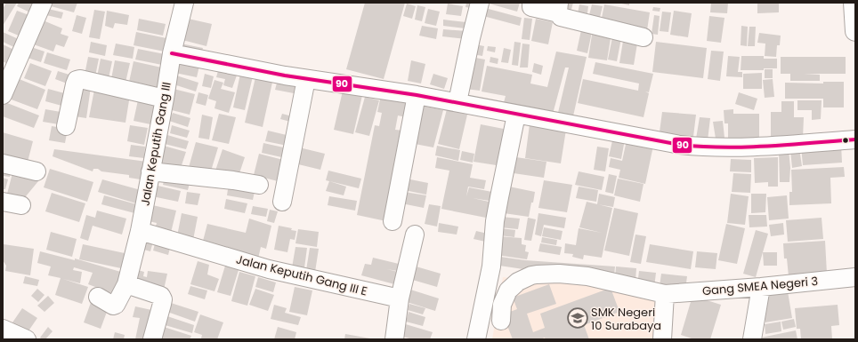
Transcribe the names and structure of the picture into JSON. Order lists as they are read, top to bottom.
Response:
{
  "streets": {
    "street": ["Jalan Keputih Gang III", "Jalan Keputih Gang III E", "Gang SMEA Negeri 3"]
  },
  "crossings": [
    ["Jalan Keputih Gang III", "Jalan Keputih Gang III E"]
  ],
  "places": {
    "school or university": ["SMK Negeri 10 Surabaya"]
  },
  "lines": ["transit line 90"]
}
